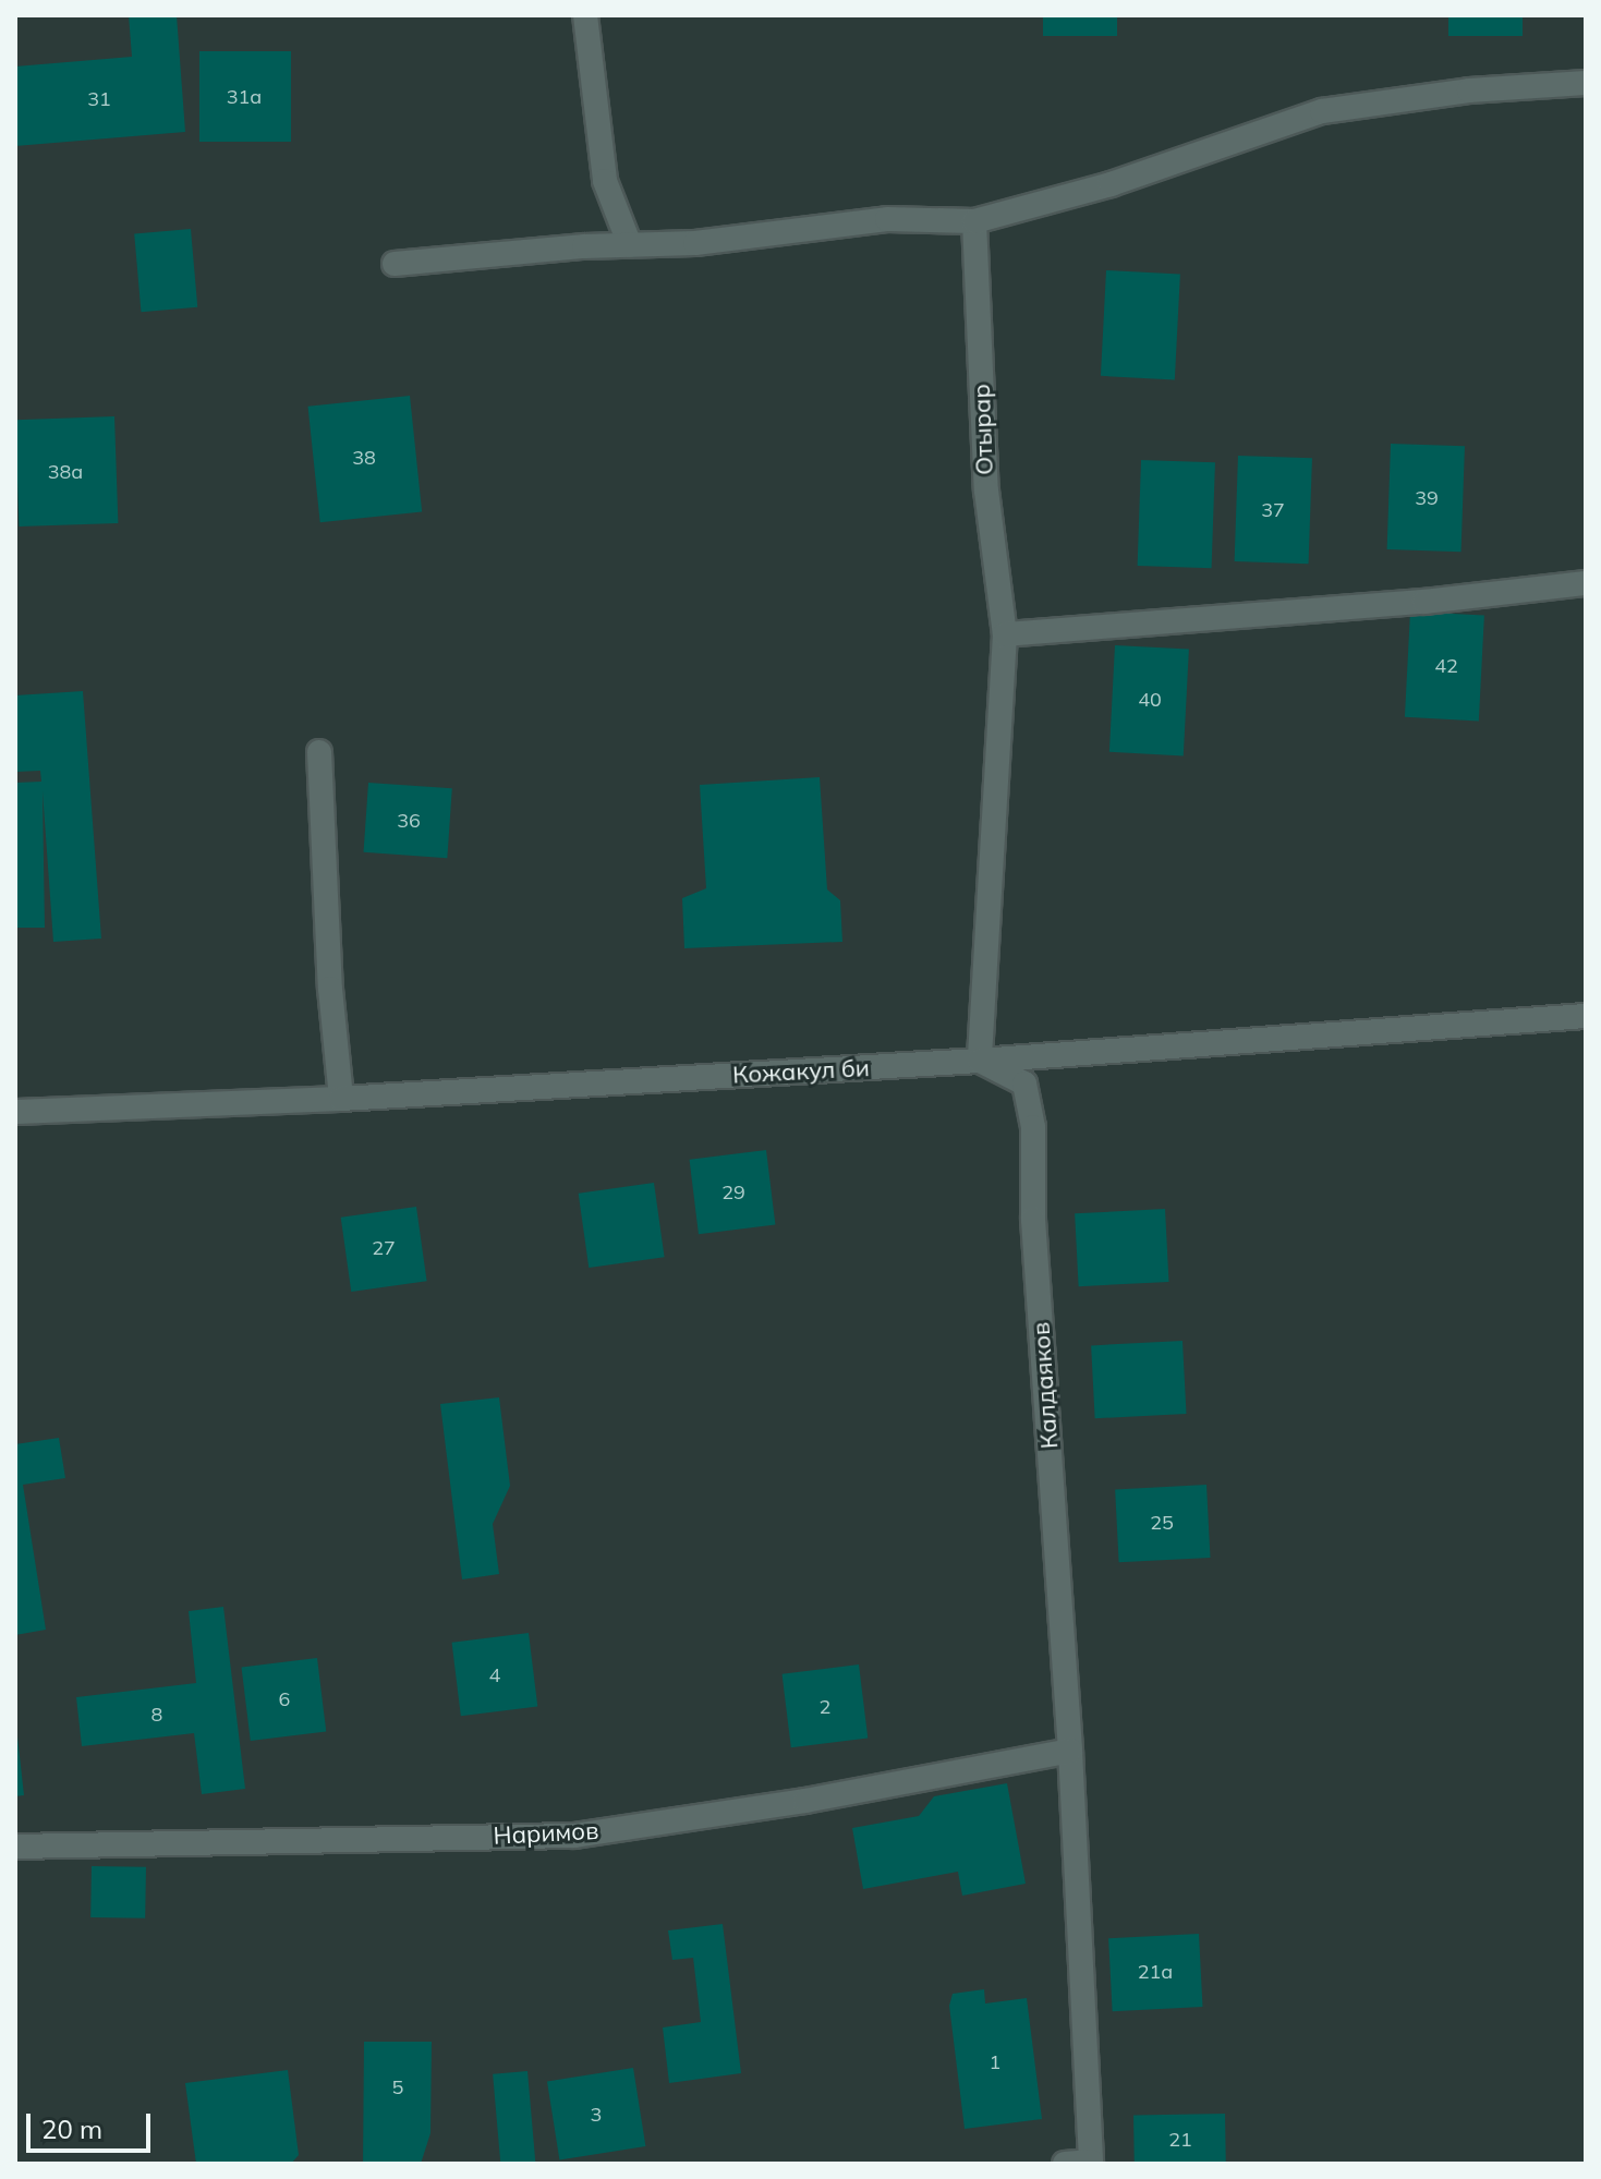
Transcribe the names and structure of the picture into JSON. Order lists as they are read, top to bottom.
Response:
{
  "streets": {
    "street": [
      "Отырар",
      "Кожакул би",
      "Калдаяков",
      "Наримов"
    ]
  },
  "crossings": [
    ["Кожакул би", "Калдаяков"],
    ["Калдаяков", "Наримов"]
  ],
  "house_numbers": [
    "31а",
    "31",
    "38",
    "38а",
    "39",
    "37",
    "42",
    "40",
    "36",
    "29",
    "27",
    "25",
    "4",
    "6",
    "2",
    "8",
    "21а",
    "1",
    "5",
    "3",
    "21"
  ],
  "scale_bar": "20 m"
}
